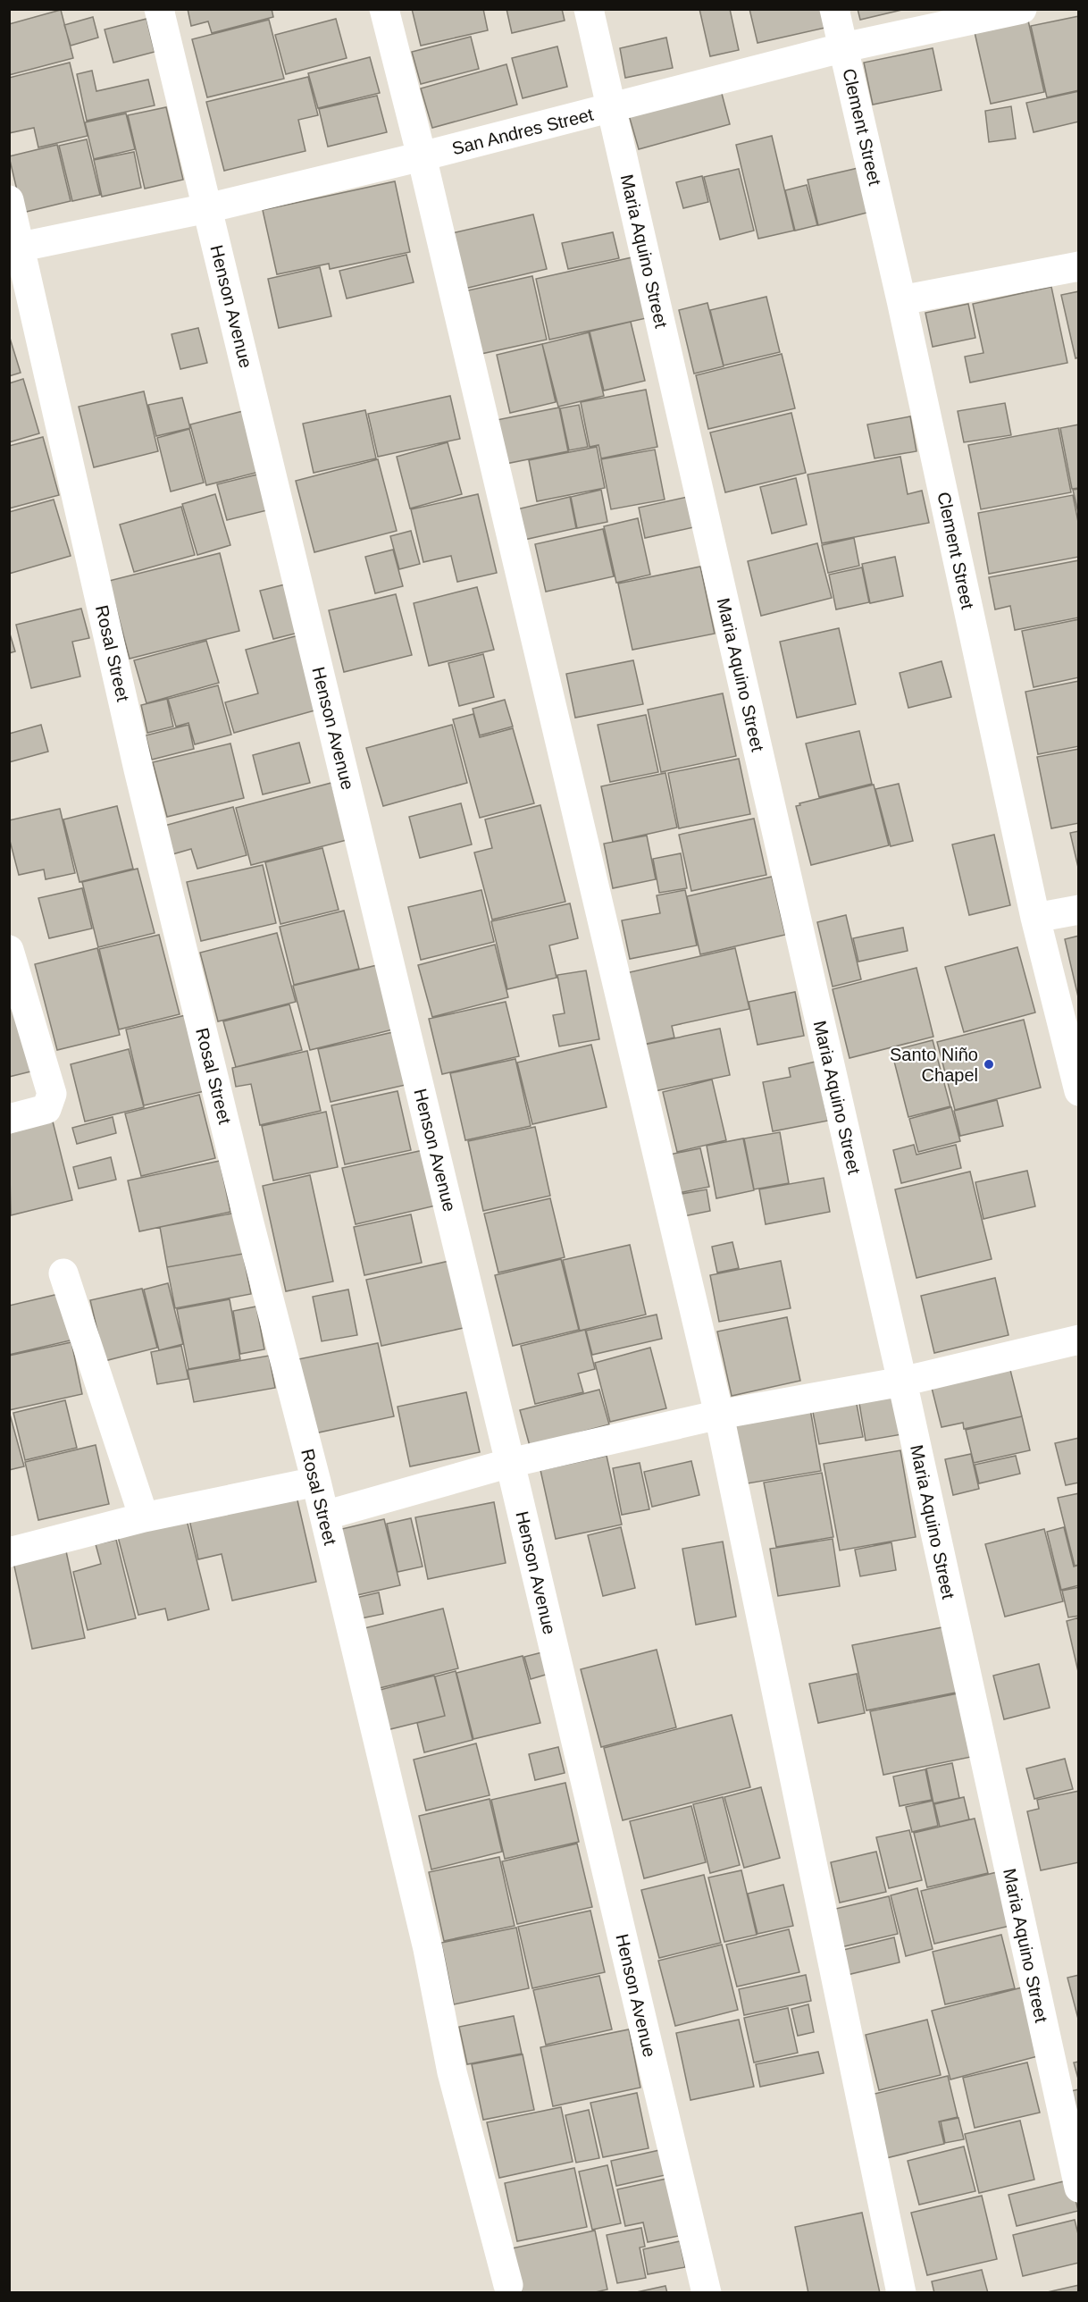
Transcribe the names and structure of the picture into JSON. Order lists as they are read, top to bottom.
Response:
{
  "streets": {
    "street": [
      "Clement Street",
      "San Andres Street",
      "Maria Aquino Street",
      "Henson Avenue",
      "Rosal Street"
    ]
  },
  "crossings": [
    ["Clement Street", "San Andres Street"],
    ["San Andres Street", "Maria Aquino Street"],
    ["San Andres Street", "Henson Avenue"],
    ["San Andres Street", "Rosal Street"]
  ],
  "places": ["Santo Niño Chapel"]
}
